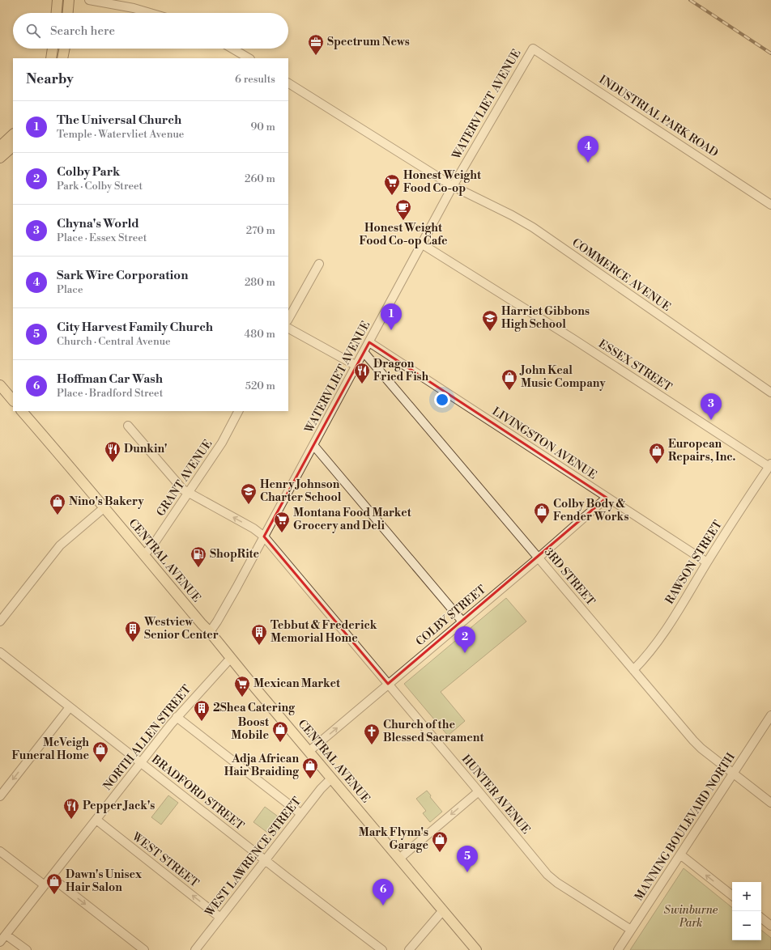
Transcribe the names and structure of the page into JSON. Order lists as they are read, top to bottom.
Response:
{
  "streets": {
    "main road": ["CENTRAL AVENUE"],
    "street": [
      "WATERVLIET AVENUE",
      "INDUSTRIAL PARK ROAD",
      "COMMERCE AVENUE",
      "ESSEX STREET",
      "LIVINGSTON AVENUE",
      "GRANT AVENUE",
      "RAWSON STREET",
      "3RD STREET",
      "COLBY STREET",
      "NORTH ALLEN STREET",
      "BRADFORD STREET",
      "HUNTER AVENUE",
      "MANNING BOULEVARD NORTH",
      "WEST LAWRENCE STREET",
      "WEST STREET"
    ]
  },
  "crossings": [
    ["WATERVLIET AVENUE", "INDUSTRIAL PARK ROAD"],
    ["WATERVLIET AVENUE", "COMMERCE AVENUE"],
    ["WATERVLIET AVENUE", "ESSEX STREET"],
    ["WATERVLIET AVENUE", "LIVINGSTON AVENUE"],
    ["WATERVLIET AVENUE", "CENTRAL AVENUE"],
    ["WATERVLIET AVENUE", "3RD STREET"],
    ["WATERVLIET AVENUE", "HUNTER AVENUE"],
    ["ESSEX STREET", "RAWSON STREET"],
    ["LIVINGSTON AVENUE", "RAWSON STREET"],
    ["LIVINGSTON AVENUE", "COLBY STREET"],
    ["GRANT AVENUE", "CENTRAL AVENUE"],
    ["GRANT AVENUE", "HUNTER AVENUE"],
    ["CENTRAL AVENUE", "COLBY STREET"],
    ["CENTRAL AVENUE", "NORTH ALLEN STREET"],
    ["CENTRAL AVENUE", "WEST LAWRENCE STREET"],
    ["RAWSON STREET", "3RD STREET"],
    ["3RD STREET", "COLBY STREET"],
    ["3RD STREET", "MANNING BOULEVARD NORTH"],
    ["COLBY STREET", "HUNTER AVENUE"],
    ["NORTH ALLEN STREET", "BRADFORD STREET"],
    ["NORTH ALLEN STREET", "WEST STREET"],
    ["BRADFORD STREET", "WEST LAWRENCE STREET"],
    ["HUNTER AVENUE", "MANNING BOULEVARD NORTH"],
    ["WEST LAWRENCE STREET", "WEST STREET"]
  ],
  "parks": ["Swinburne Park"],
  "places": {
    "office": ["Spectrum News"],
    "supermarket": ["Honest Weight Food Co-op", "Montana Food Market Grocery and Deli", "Mexican Market"],
    "cafe": ["Honest Weight Food Co-op Cafe"],
    "school or university": ["Harriet Gibbons High School", "Henry Johnson Charter School"],
    "restaurant": ["Dragon Fried Fish", "Dunkin'", "Pepper Jack's"],
    "shop": [
      "John Keal Music Company",
      "European Repairs, Inc.",
      "Nino's Bakery",
      "Colby Body & Fender Works",
      "Boost Mobile",
      "McVeigh Funeral Home",
      "Adja African Hair Braiding",
      "Mark Flynn's Garage",
      "Dawn's Unisex Hair Salon"
    ],
    "fuel station": ["ShopRite"],
    "building": ["Westview Senior Center", "Tebbut & Frederick Memorial Home", "2Shea Catering"],
    "church": ["Church of the Blessed Sacrament"]
  },
  "page": {
    "search": "Search here",
    "heading": ["Nearby", "6 results"],
    "list": [
      {
        "mark": "1",
        "name": "The Universal Church",
        "note": "Temple · Watervliet Avenue",
        "value": "90 m"
      },
      {
        "mark": "2",
        "name": "Colby Park",
        "note": "Park · Colby Street",
        "value": "260 m"
      },
      {
        "mark": "3",
        "name": "Chyna's World",
        "note": "Place · Essex Street",
        "value": "270 m"
      },
      {
        "mark": "4",
        "name": "Sark Wire Corporation",
        "note": "Place",
        "value": "280 m"
      },
      {
        "mark": "5",
        "name": "City Harvest Family Church",
        "note": "Church · Central Avenue",
        "value": "480 m"
      },
      {
        "mark": "6",
        "name": "Hoffman Car Wash",
        "note": "Place · Bradford Street",
        "value": "520 m"
      }
    ],
    "pins": [
      "4",
      "1",
      "3",
      "2",
      "5",
      "6"
    ],
    "map_buttons": ["+", "−"]
  }
}
